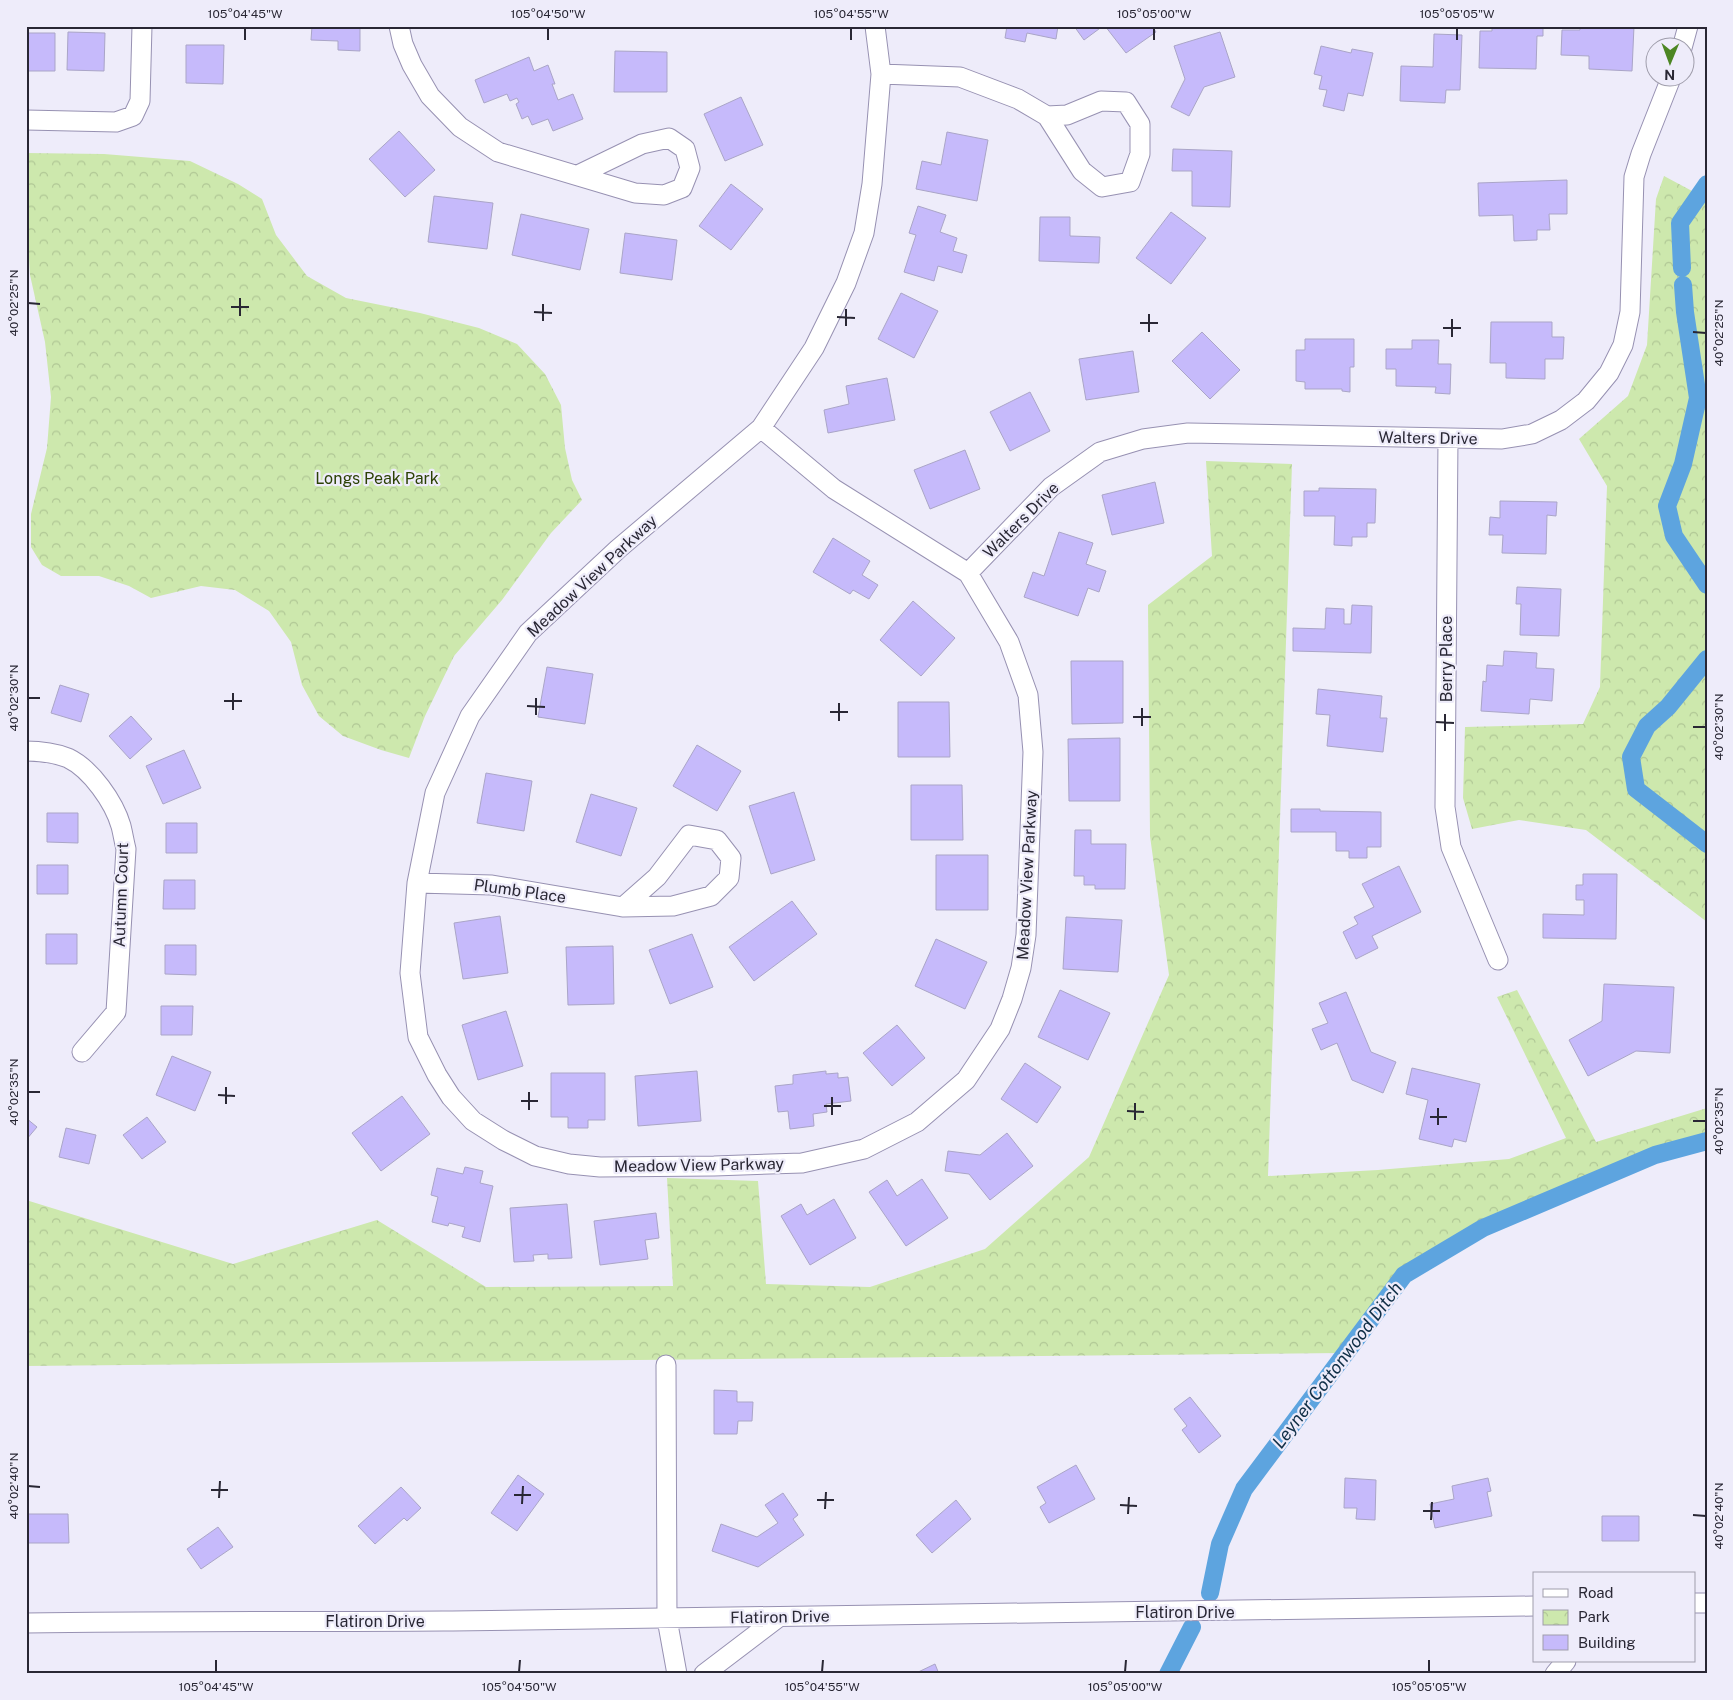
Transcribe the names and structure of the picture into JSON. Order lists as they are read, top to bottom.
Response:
{
  "streets": {
    "street": [
      "Walters Drive",
      "Meadow View Parkway",
      "Berry Place",
      "Plumb Place",
      "Autumn Court",
      "Flatiron Drive"
    ]
  },
  "crossings": [
    ["Walters Drive", "Meadow View Parkway"],
    ["Walters Drive", "Berry Place"],
    ["Meadow View Parkway", "Plumb Place"]
  ],
  "water": ["Leyner Cottonwood Ditch"],
  "parks": ["Longs Peak Park"],
  "legend": ["Road", "Park", "Building"],
  "north": "bottom",
  "coordinates": [
    "105°04'45\"W",
    "105°04'50\"W",
    "105°04'55\"W",
    "105°05'00\"W",
    "105°05'05\"W",
    "40°02'25\"N",
    "40°02'30\"N",
    "40°02'35\"N",
    "40°02'40\"N"
  ]
}
